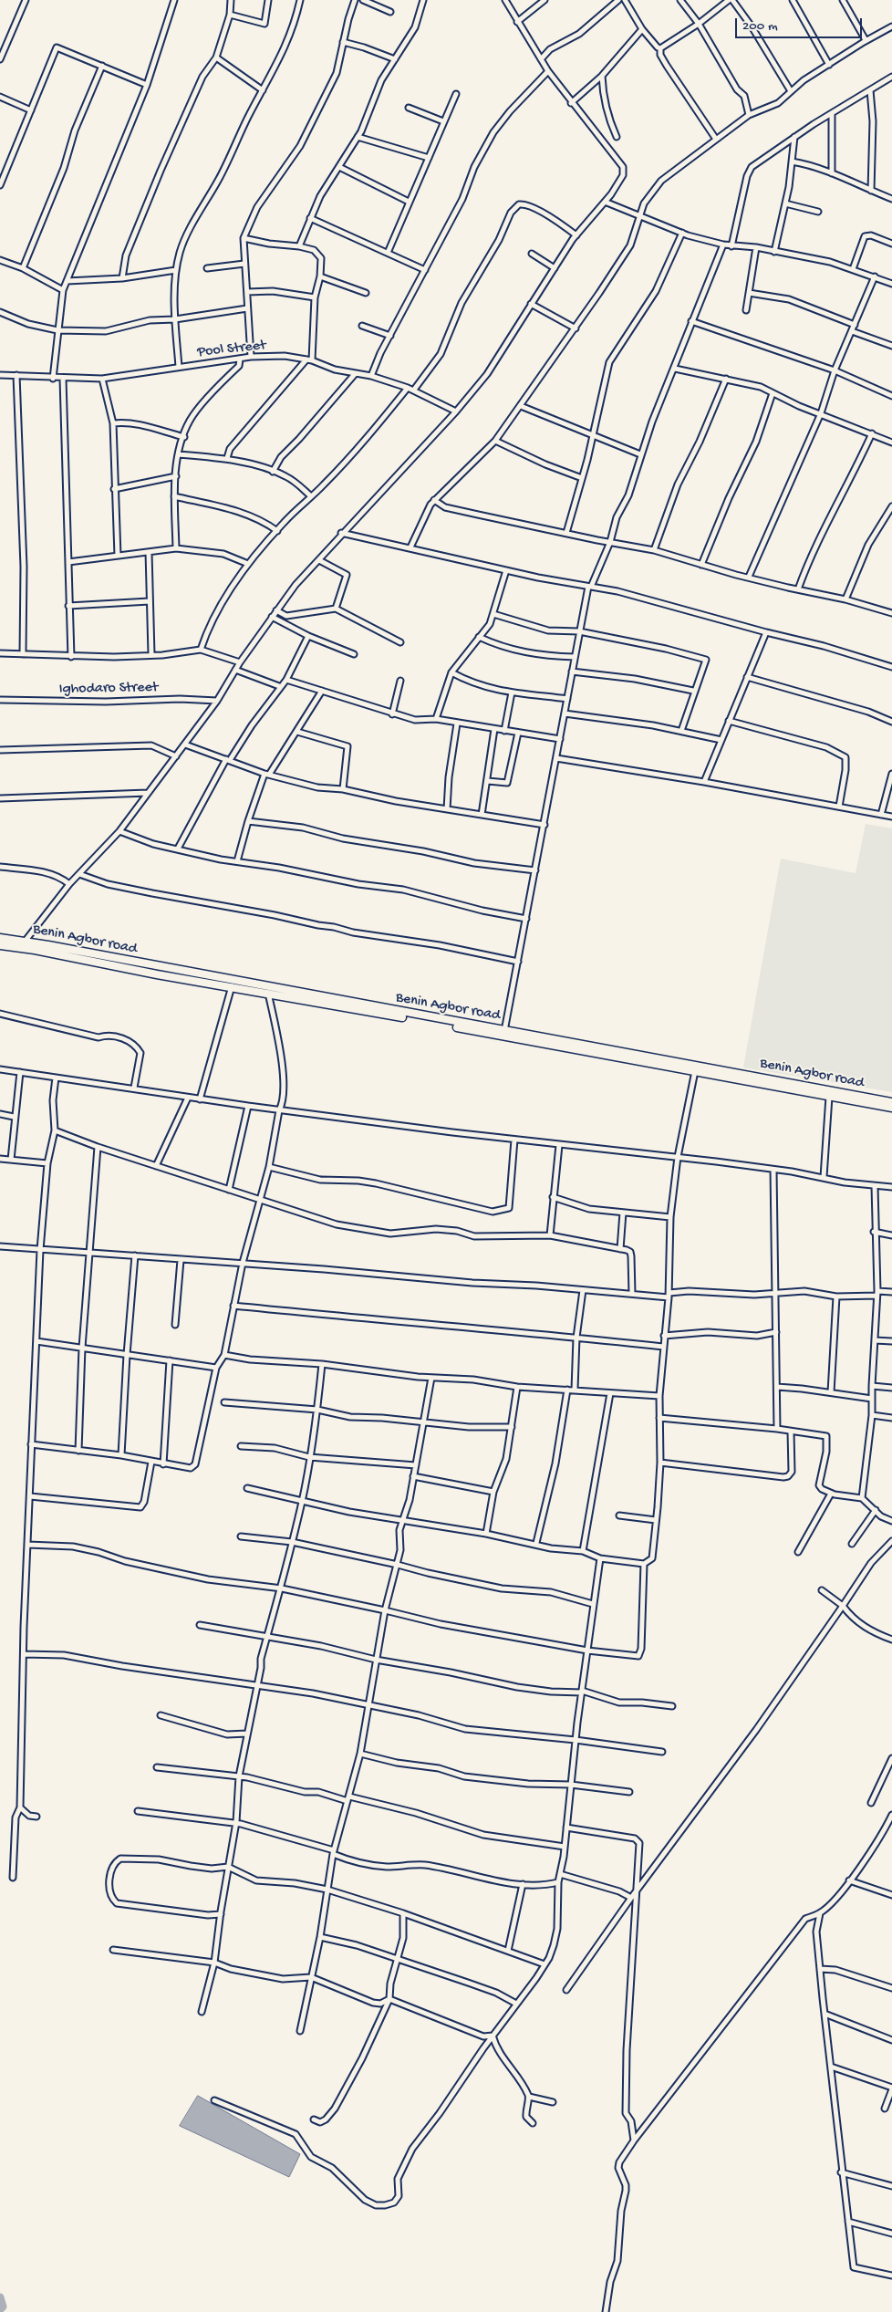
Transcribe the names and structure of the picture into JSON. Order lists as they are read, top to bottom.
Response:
{
  "streets": {
    "highway": ["Benin Agbor road"],
    "street": ["Pool Street", "Ighodaro Street"]
  },
  "scale_bar": "200 m"
}
